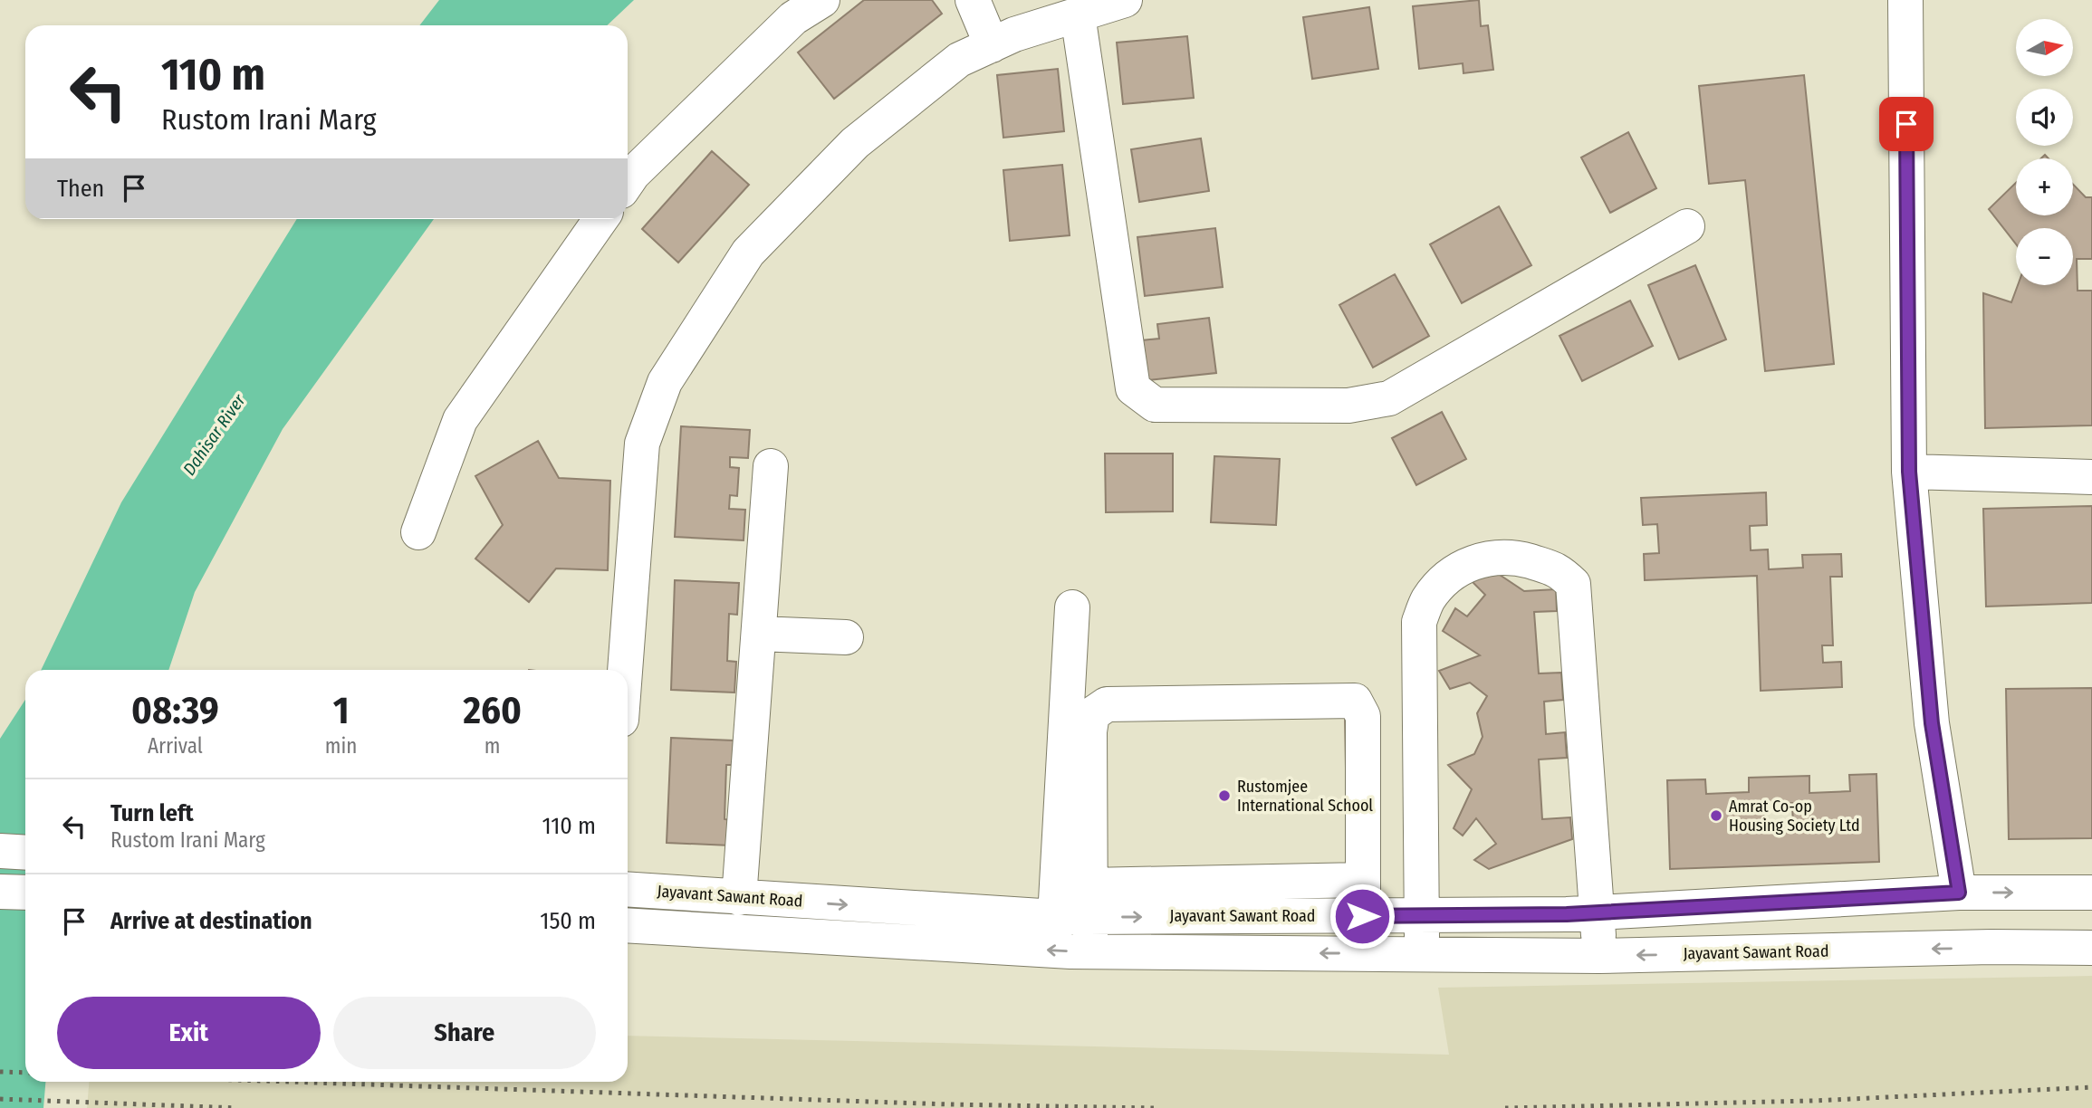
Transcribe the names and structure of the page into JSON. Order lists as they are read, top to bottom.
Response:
{
  "streets": {
    "street": ["Jayavant Sawant Road"]
  },
  "water": ["Dahisar River"],
  "places": ["Rustomjee International School", "Amrat Co-op Housing Society Ltd"],
  "north": "right",
  "page": {
    "map_buttons": ["+", "−"],
    "turn": ["110 m", "Rustom Irani Marg"],
    "then": "Then",
    "eta": [
      "08:39",
      "Arrival",
      "1",
      "min",
      "260",
      "m"
    ],
    "list": [
      {
        "name": "Turn left",
        "note": "Rustom Irani Marg",
        "value": "110 m"
      },
      {
        "name": "Arrive at destination",
        "value": "150 m"
      }
    ],
    "buttons": ["Exit", "Share"]
  }
}
